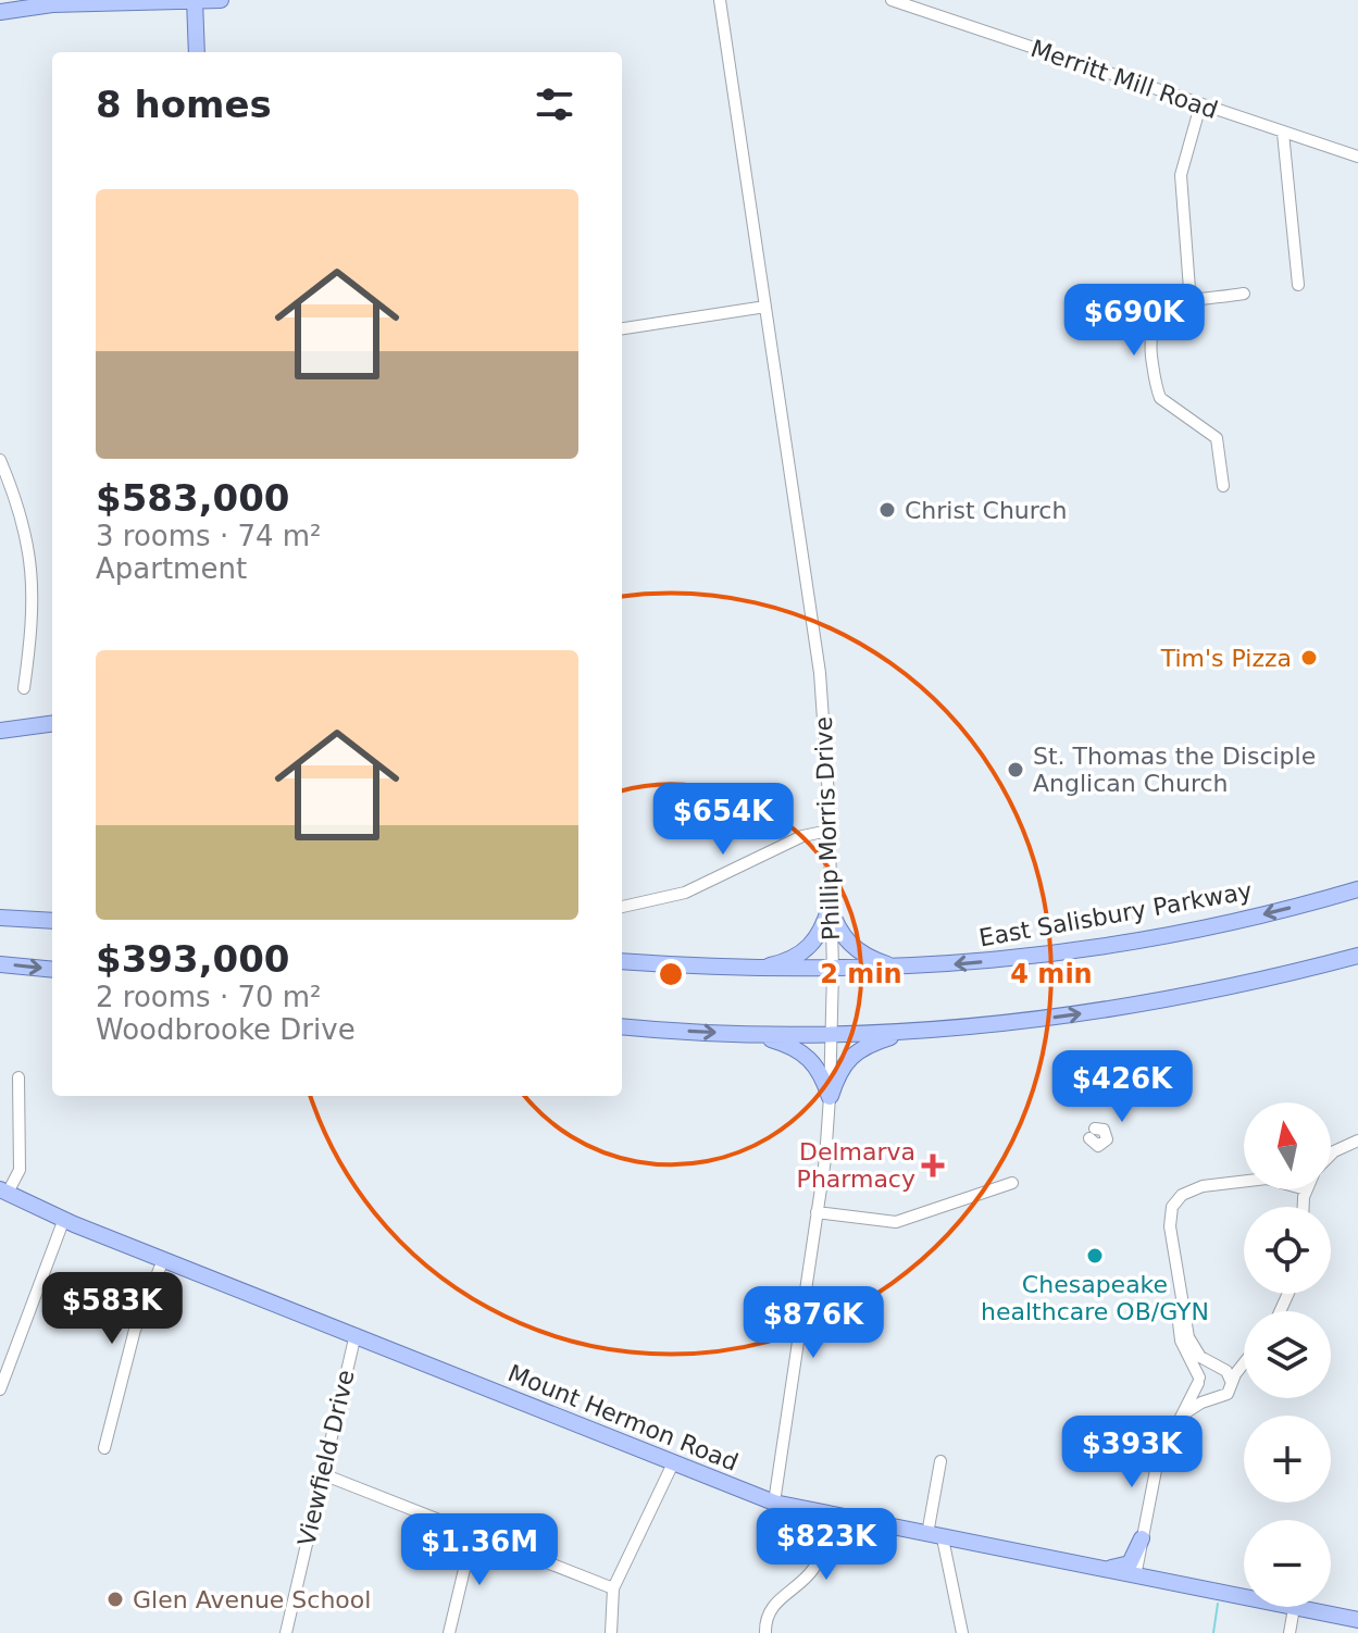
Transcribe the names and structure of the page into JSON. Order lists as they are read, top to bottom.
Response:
{
  "streets": {
    "main road": ["East Salisbury Parkway", "Mount Hermon Road"],
    "street": ["Merritt Mill Road", "Phillip Morris Drive", "Viewfield Drive"]
  },
  "crossings": [
    ["Phillip Morris Drive", "East Salisbury Parkway"],
    ["Phillip Morris Drive", "Mount Hermon Road"],
    ["Mount Hermon Road", "Viewfield Drive"]
  ],
  "places": {
    "other": [
      "Christ Church",
      "Tim's Pizza",
      "St. Thomas the Disciple Anglican Church",
      "Chesapeake healthcare OB/GYN",
      "Glen Avenue School"
    ],
    "health": ["Delmarva Pharmacy"]
  },
  "north": "top",
  "page": {
    "heading": "8 homes",
    "list": [
      {
        "name": "$583,000",
        "note": "3 rooms · 74 m² · Apartment"
      },
      {
        "name": "$393,000",
        "note": "2 rooms · 70 m² · Woodbrooke Drive"
      }
    ],
    "price": [
      "$690K",
      "$654K",
      "$426K",
      "$583K",
      "$876K",
      "$393K",
      "$823K",
      "$1.36M"
    ],
    "map_buttons": ["+", "−"]
  },
  "rings": ["2 min", "4 min"]
}
